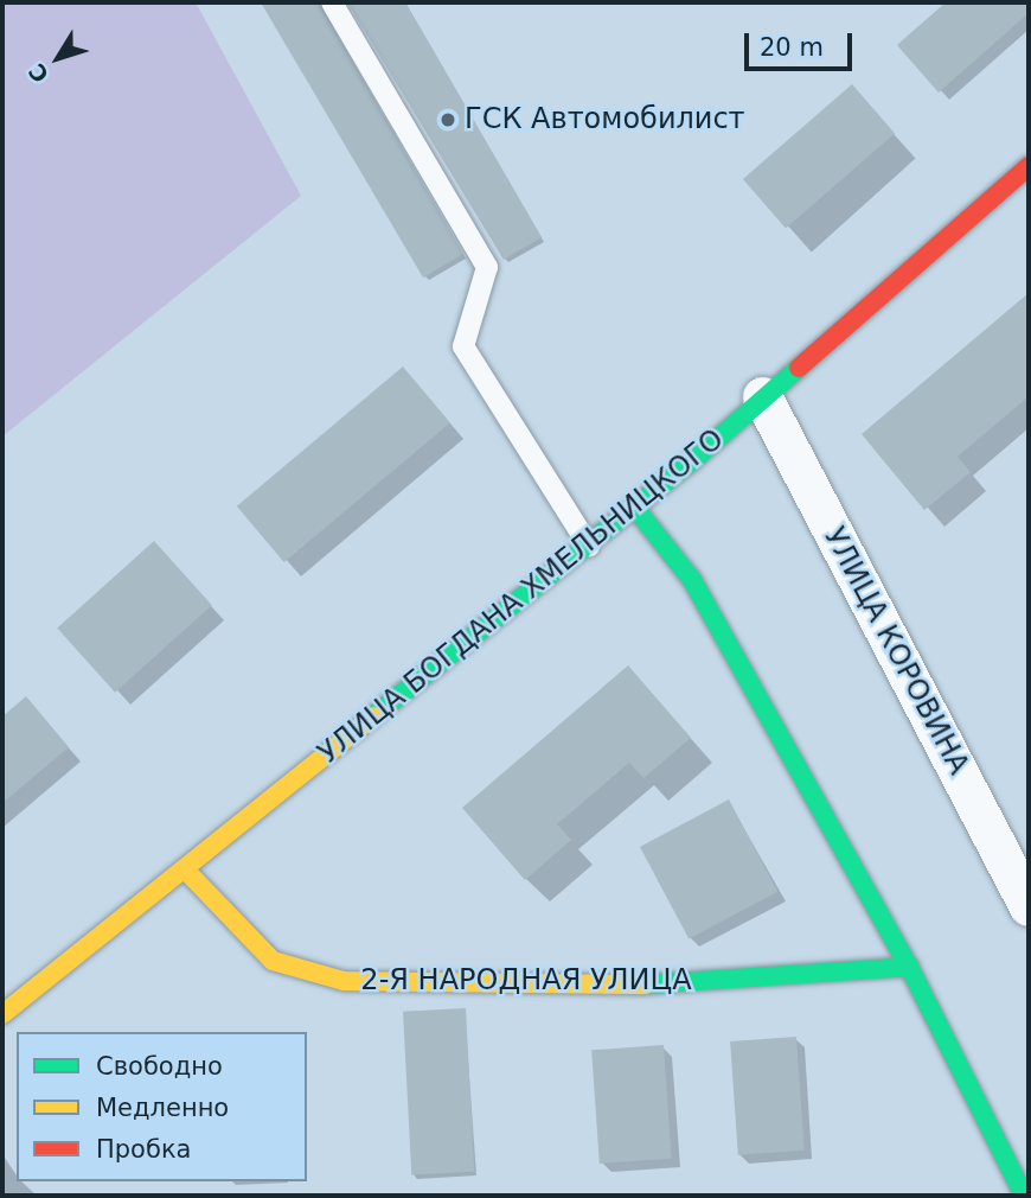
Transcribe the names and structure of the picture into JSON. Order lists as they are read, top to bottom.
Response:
{
  "streets": {
    "street": ["УЛИЦА БОГДАНА ХМЕЛЬНИЦКОГО", "УЛИЦА КОРОВИНА", "2-Я НАРОДНАЯ УЛИЦА"]
  },
  "crossings": [
    ["УЛИЦА БОГДАНА ХМЕЛЬНИЦКОГО", "УЛИЦА КОРОВИНА"],
    ["УЛИЦА БОГДАНА ХМЕЛЬНИЦКОГО", "2-Я НАРОДНАЯ УЛИЦА"]
  ],
  "places": ["ГСК Автомобилист"],
  "legend": ["Свободно", "Медленно", "Пробка"],
  "scale_bar": "20 m",
  "north": "bottom left"
}
